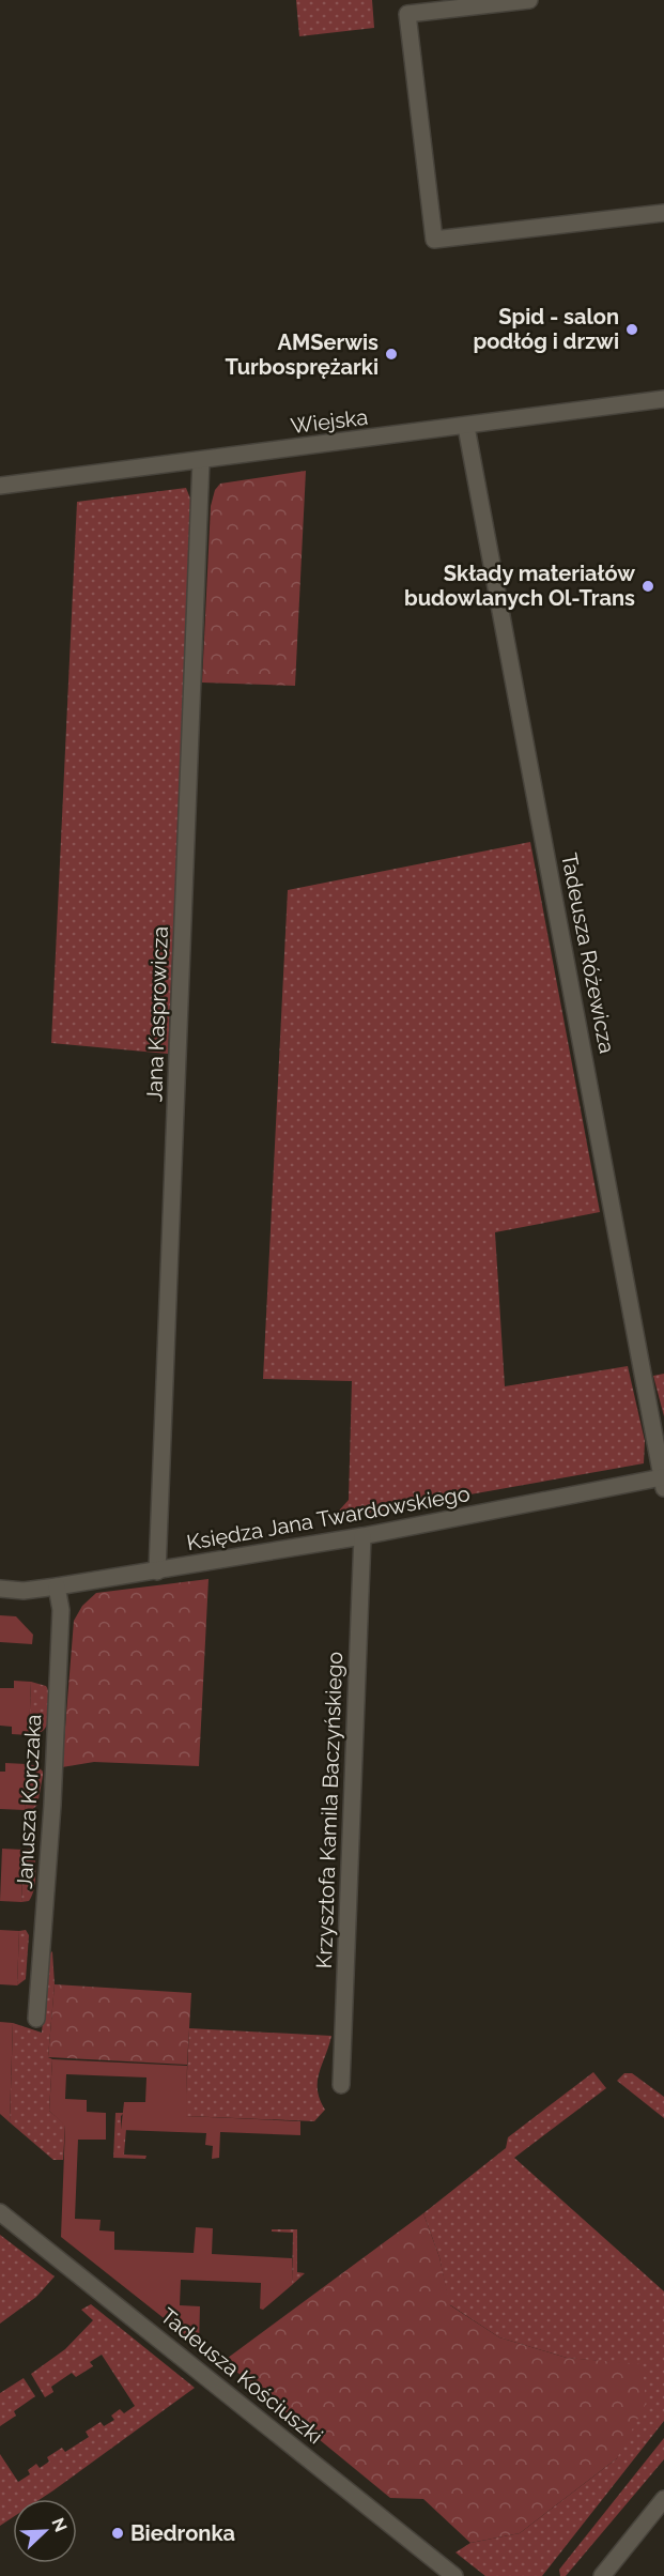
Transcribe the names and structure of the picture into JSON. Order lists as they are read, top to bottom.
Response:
{
  "streets": {
    "street": [
      "Wiejska",
      "Tadeusza Różewicza",
      "Jana Kasprowicza",
      "Księdza Jana Twardowskiego",
      "Janusza Korczaka",
      "Krzysztofa Kamila Baczyńskiego",
      "Tadeusza Kościuszki"
    ]
  },
  "crossings": [
    ["Wiejska", "Tadeusza Różewicza"],
    ["Wiejska", "Jana Kasprowicza"],
    ["Tadeusza Różewicza", "Księdza Jana Twardowskiego"],
    ["Jana Kasprowicza", "Księdza Jana Twardowskiego"],
    ["Księdza Jana Twardowskiego", "Janusza Korczaka"],
    ["Księdza Jana Twardowskiego", "Krzysztofa Kamila Baczyńskiego"]
  ],
  "places": [
    "Spid - salon podłóg i drzwi",
    "AMSerwis Turbosprężarki",
    "Składy materiałów budowlanych Ol-Trans",
    "Biedronka"
  ],
  "north": "top right"
}
